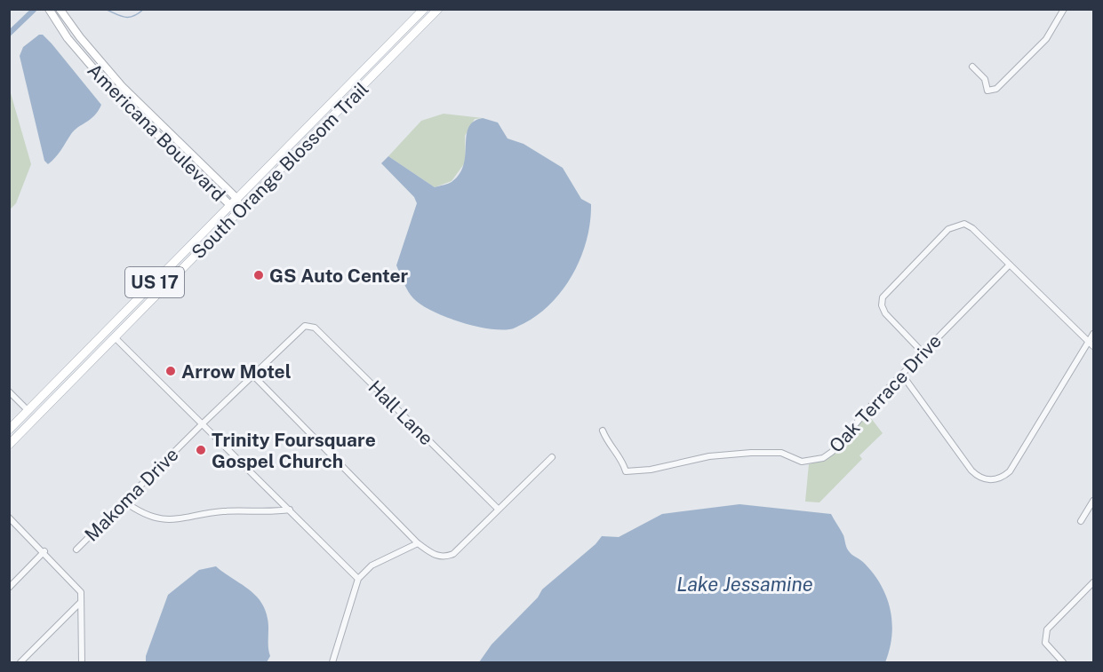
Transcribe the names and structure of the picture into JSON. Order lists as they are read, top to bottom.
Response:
{
  "streets": {
    "main road": ["Americana Boulevard", "South Orange Blossom Trail", "US 17"],
    "street": ["Oak Terrace Drive", "Hall Lane", "Makoma Drive"]
  },
  "crossings": [
    ["Americana Boulevard", "South Orange Blossom Trail"],
    ["Hall Lane", "Makoma Drive"]
  ],
  "water": ["Lake Jessamine"],
  "places": ["GS Auto Center", "Arrow Motel", "Trinity Foursquare Gospel Church"]
}
